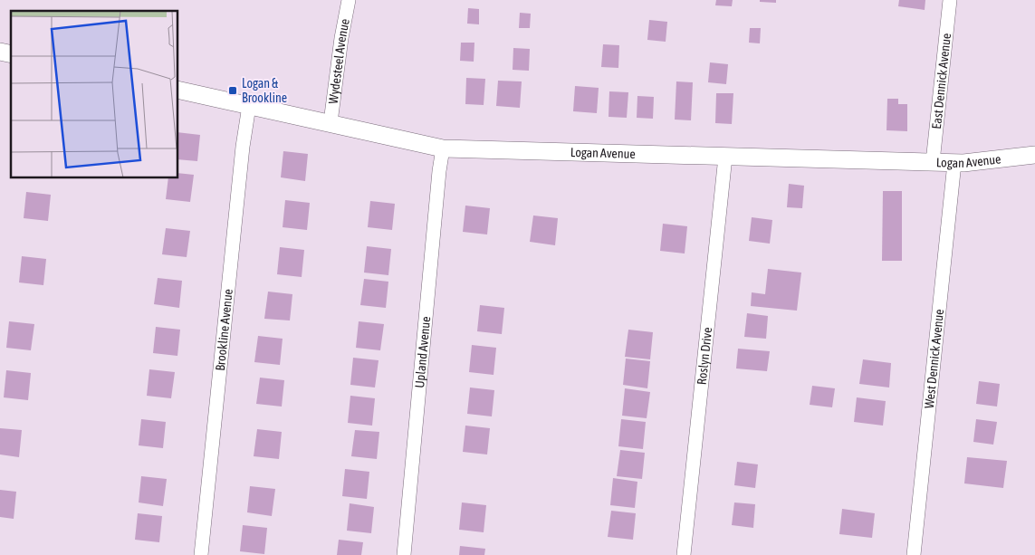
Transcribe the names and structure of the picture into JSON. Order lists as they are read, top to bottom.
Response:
{
  "streets": {
    "street": [
      "Wydesteel Avenue",
      "East Dennick Avenue",
      "Logan Avenue",
      "Brookline Avenue",
      "Upland Avenue",
      "Roslyn Drive",
      "West Dennick Avenue"
    ]
  },
  "crossings": [
    ["Wydesteel Avenue", "Logan Avenue"],
    ["East Dennick Avenue", "Logan Avenue"],
    ["Logan Avenue", "Brookline Avenue"],
    ["Logan Avenue", "Upland Avenue"],
    ["Logan Avenue", "Roslyn Drive"],
    ["Logan Avenue", "West Dennick Avenue"]
  ],
  "places": {
    "transit": ["Logan & Brookline"]
  }
}
